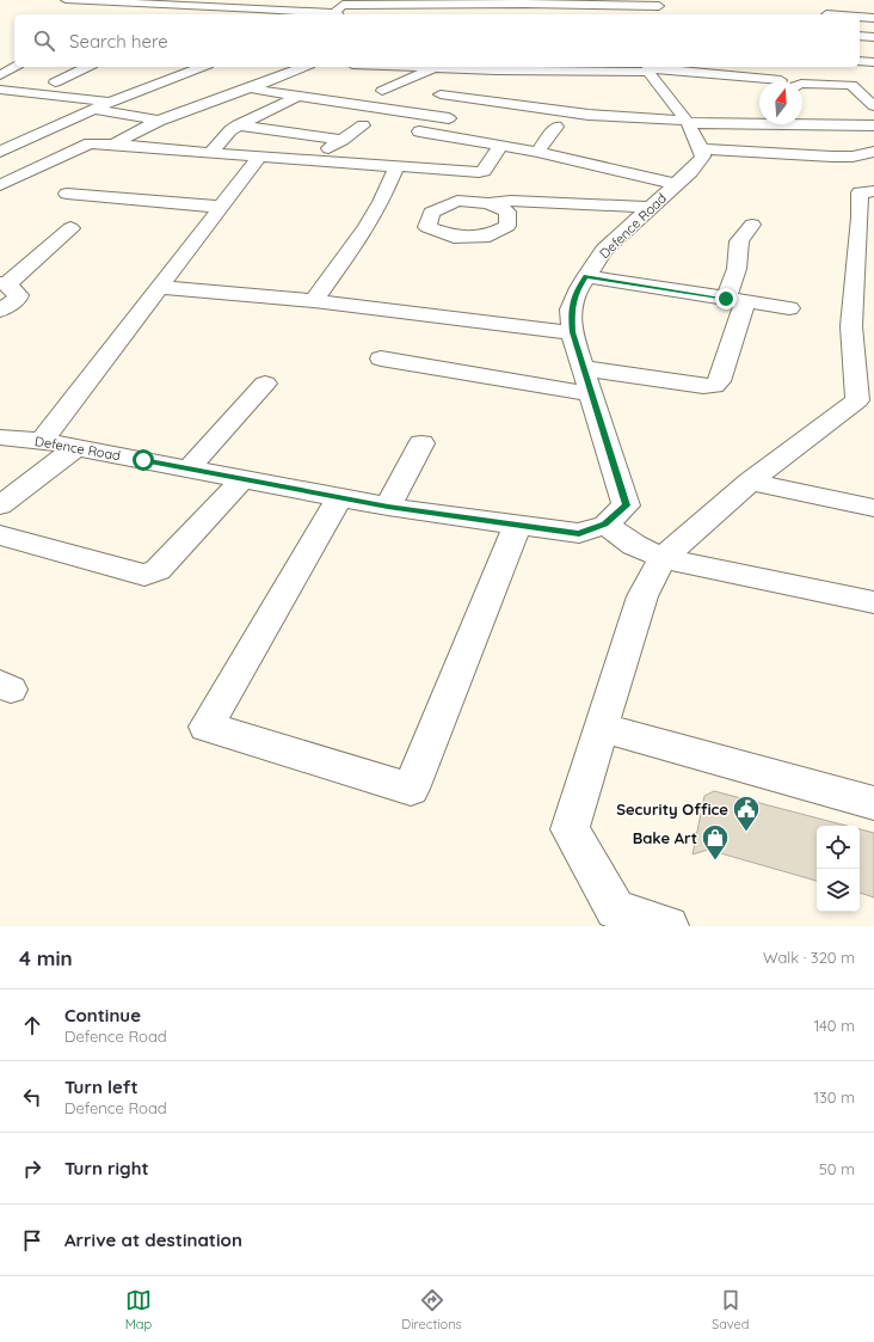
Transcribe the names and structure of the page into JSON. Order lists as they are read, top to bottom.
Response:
{
  "streets": {
    "street": ["Defence Road"]
  },
  "places": {
    "public building": ["Security Office"],
    "shop": ["Bake Art"]
  },
  "north": "top",
  "page": {
    "search": "Search here",
    "heading": ["4 min", "Walk · 320 m"],
    "list": [
      ["Continue", "Defence Road", "140 m"],
      ["Turn left", "Defence Road", "130 m"],
      ["Turn right", "50 m"],
      "Arrive at destination"
    ],
    "nav": ["Map", "Directions", "Saved"]
  }
}
